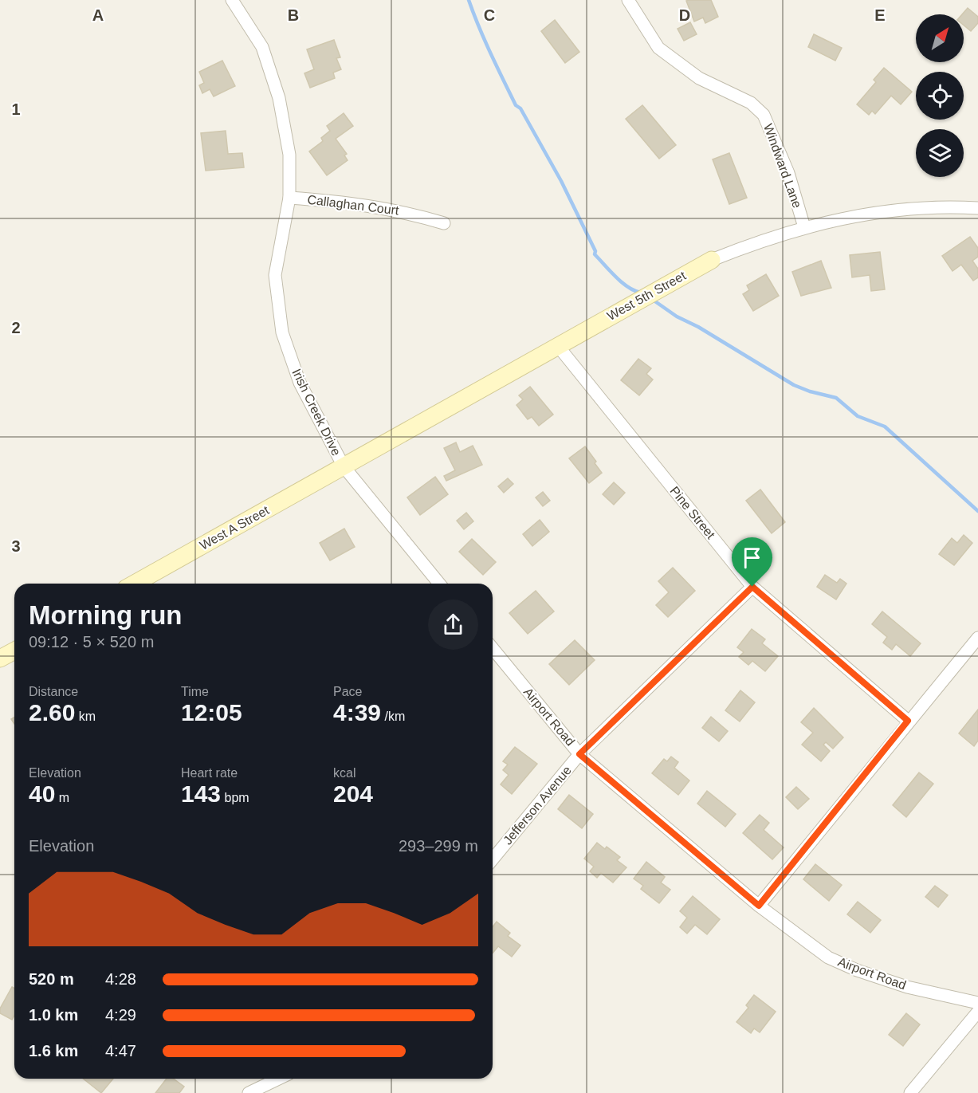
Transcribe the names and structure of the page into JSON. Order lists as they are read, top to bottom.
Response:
{
  "streets": {
    "street": [
      "Windward Lane",
      "Callaghan Court",
      "West 5th Street",
      "Irish Creek Drive",
      "Pine Street",
      "West A Street",
      "Airport Road",
      "Jefferson Avenue"
    ]
  },
  "crossings": [
    ["Windward Lane", "West 5th Street"],
    ["Callaghan Court", "Irish Creek Drive"],
    ["West 5th Street", "Irish Creek Drive"],
    ["West 5th Street", "Pine Street"],
    ["West 5th Street", "West A Street"],
    ["Irish Creek Drive", "West A Street"],
    ["Pine Street", "Jefferson Avenue"],
    ["Airport Road", "Jefferson Avenue"]
  ],
  "north": "top right",
  "page": {
    "heading": ["Morning run", "09:12 · 5 × 520 m"],
    "stats": [
      ["Distance", "2.60 km"],
      ["Time", "12:05"],
      ["Pace", "4:39 /km"],
      ["Elevation", "40 m"],
      ["Heart rate", "143 bpm"],
      ["kcal", "204"]
    ],
    "chart": ["Elevation", "293–299 m"],
    "list": [
      {
        "name": "520 m",
        "note": "4:28"
      },
      {
        "name": "1.0 km",
        "note": "4:29"
      },
      {
        "name": "1.6 km",
        "note": "4:47"
      }
    ]
  },
  "grid": {
    "columns": [
      "A",
      "B",
      "C",
      "D",
      "E"
    ],
    "rows": ["1", "2", "3"]
  }
}
